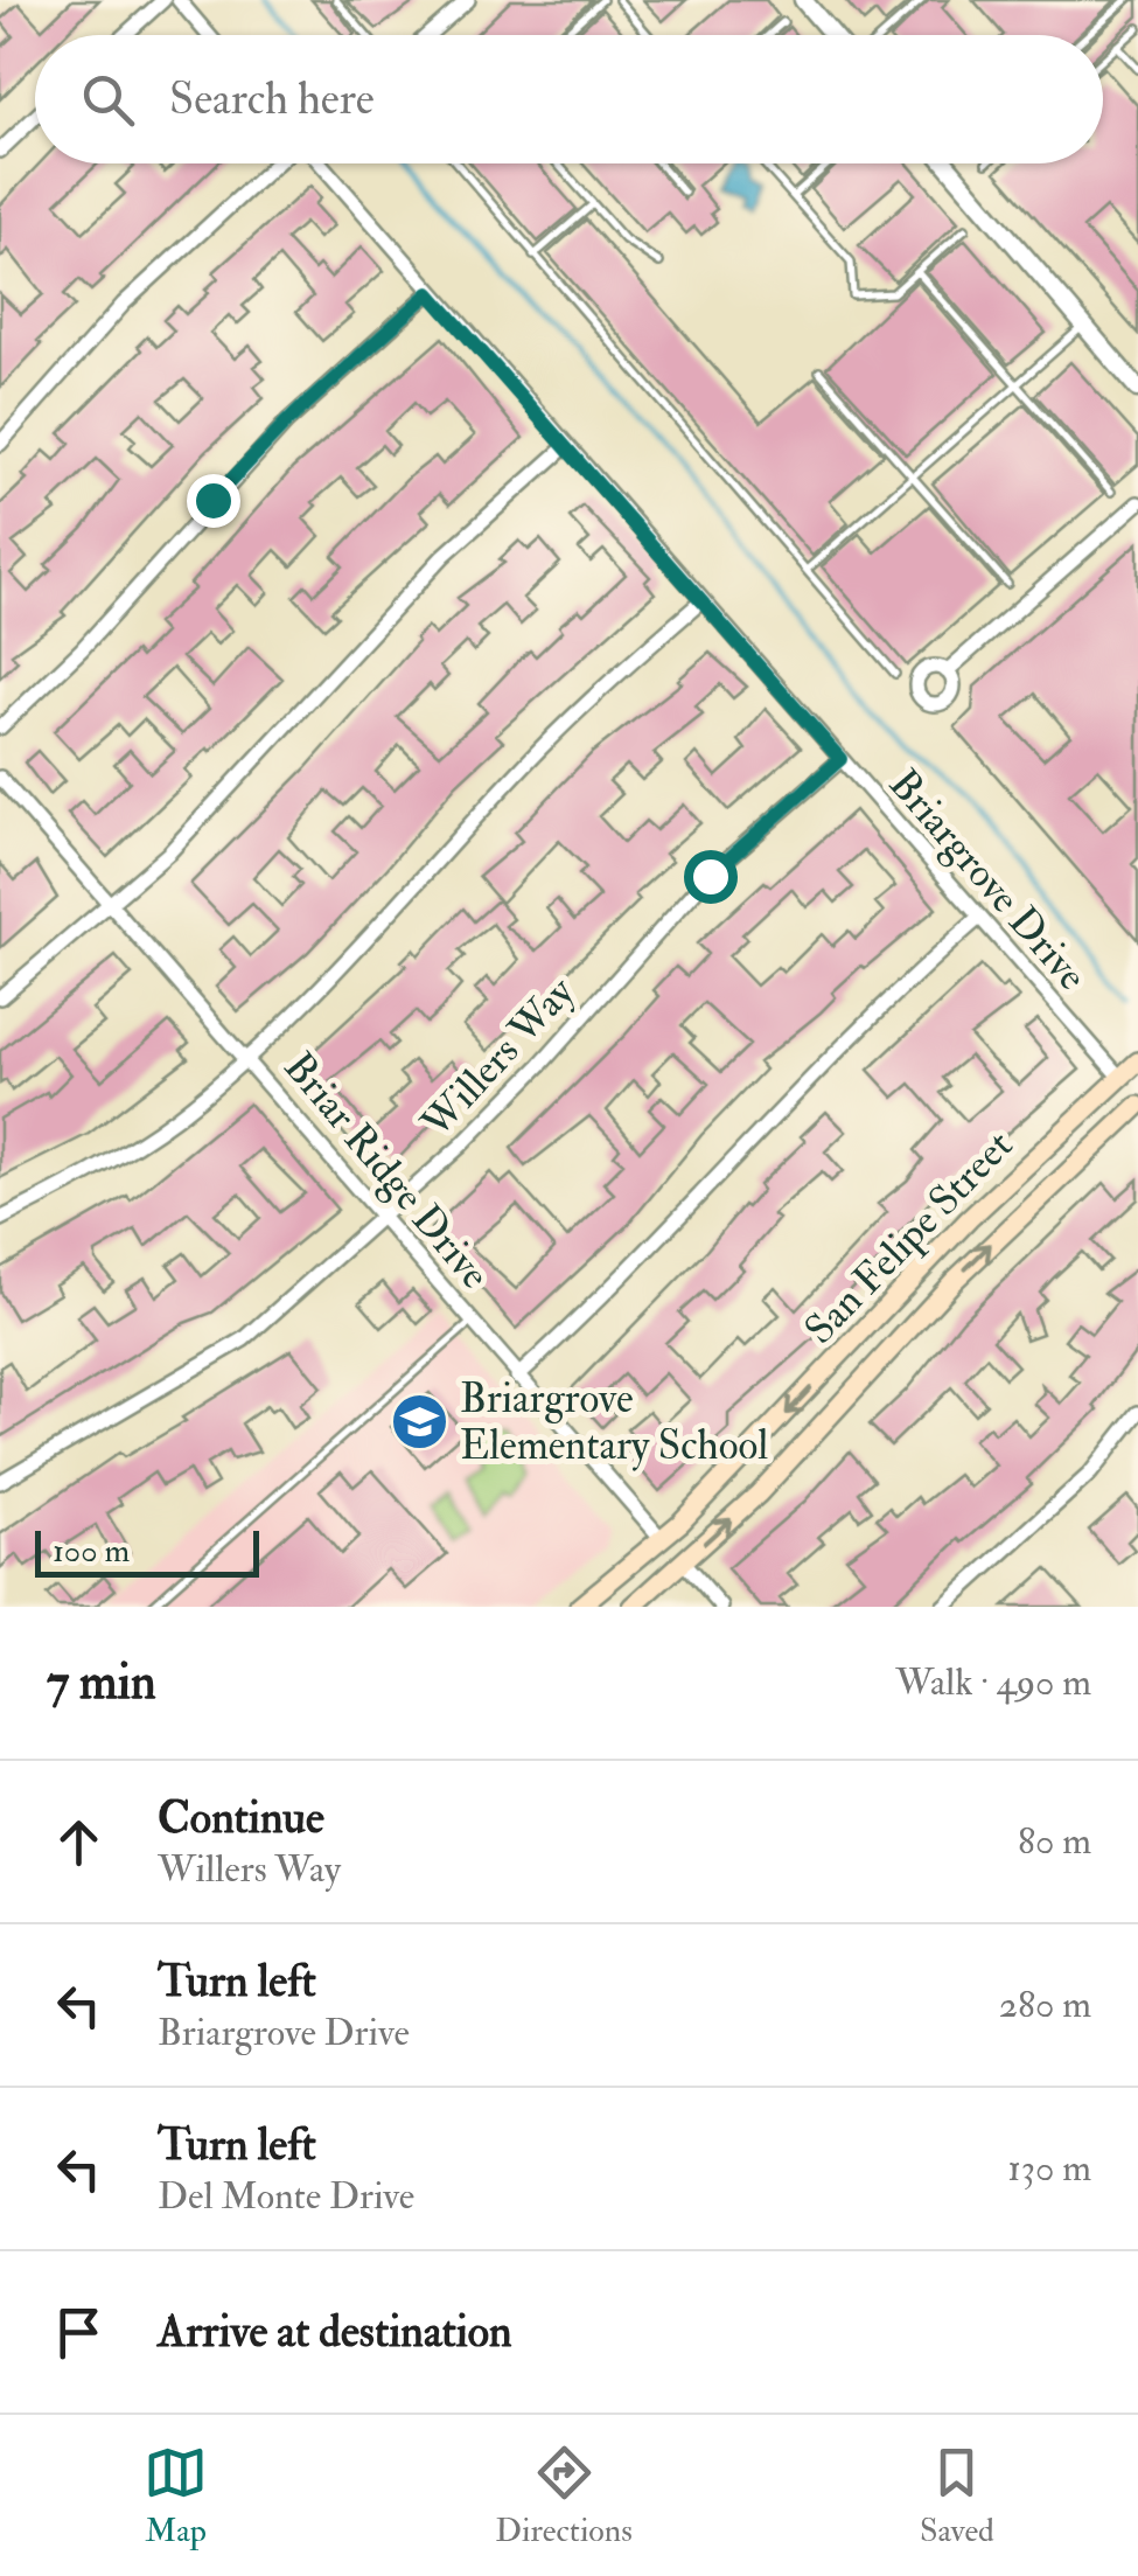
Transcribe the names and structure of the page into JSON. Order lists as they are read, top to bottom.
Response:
{
  "streets": {
    "main road": ["San Felipe Street"],
    "street": ["Briargrove Drive", "Willers Way", "Briar Ridge Drive"]
  },
  "crossings": [
    ["Briargrove Drive", "Willers Way"],
    ["Briargrove Drive", "San Felipe Street"],
    ["Willers Way", "Briar Ridge Drive"],
    ["Briar Ridge Drive", "San Felipe Street"]
  ],
  "places": {
    "school or university": ["Briargrove Elementary School"]
  },
  "scale_bar": "100 m",
  "page": {
    "search": "Search here",
    "scale": "100 m",
    "heading": ["7 min", "Walk · 490 m"],
    "list": [
      ["Continue", "Willers Way", "80 m"],
      ["Turn left", "Briargrove Drive", "280 m"],
      ["Turn left", "Del Monte Drive", "130 m"],
      "Arrive at destination"
    ],
    "nav": ["Map", "Directions", "Saved"]
  }
}
